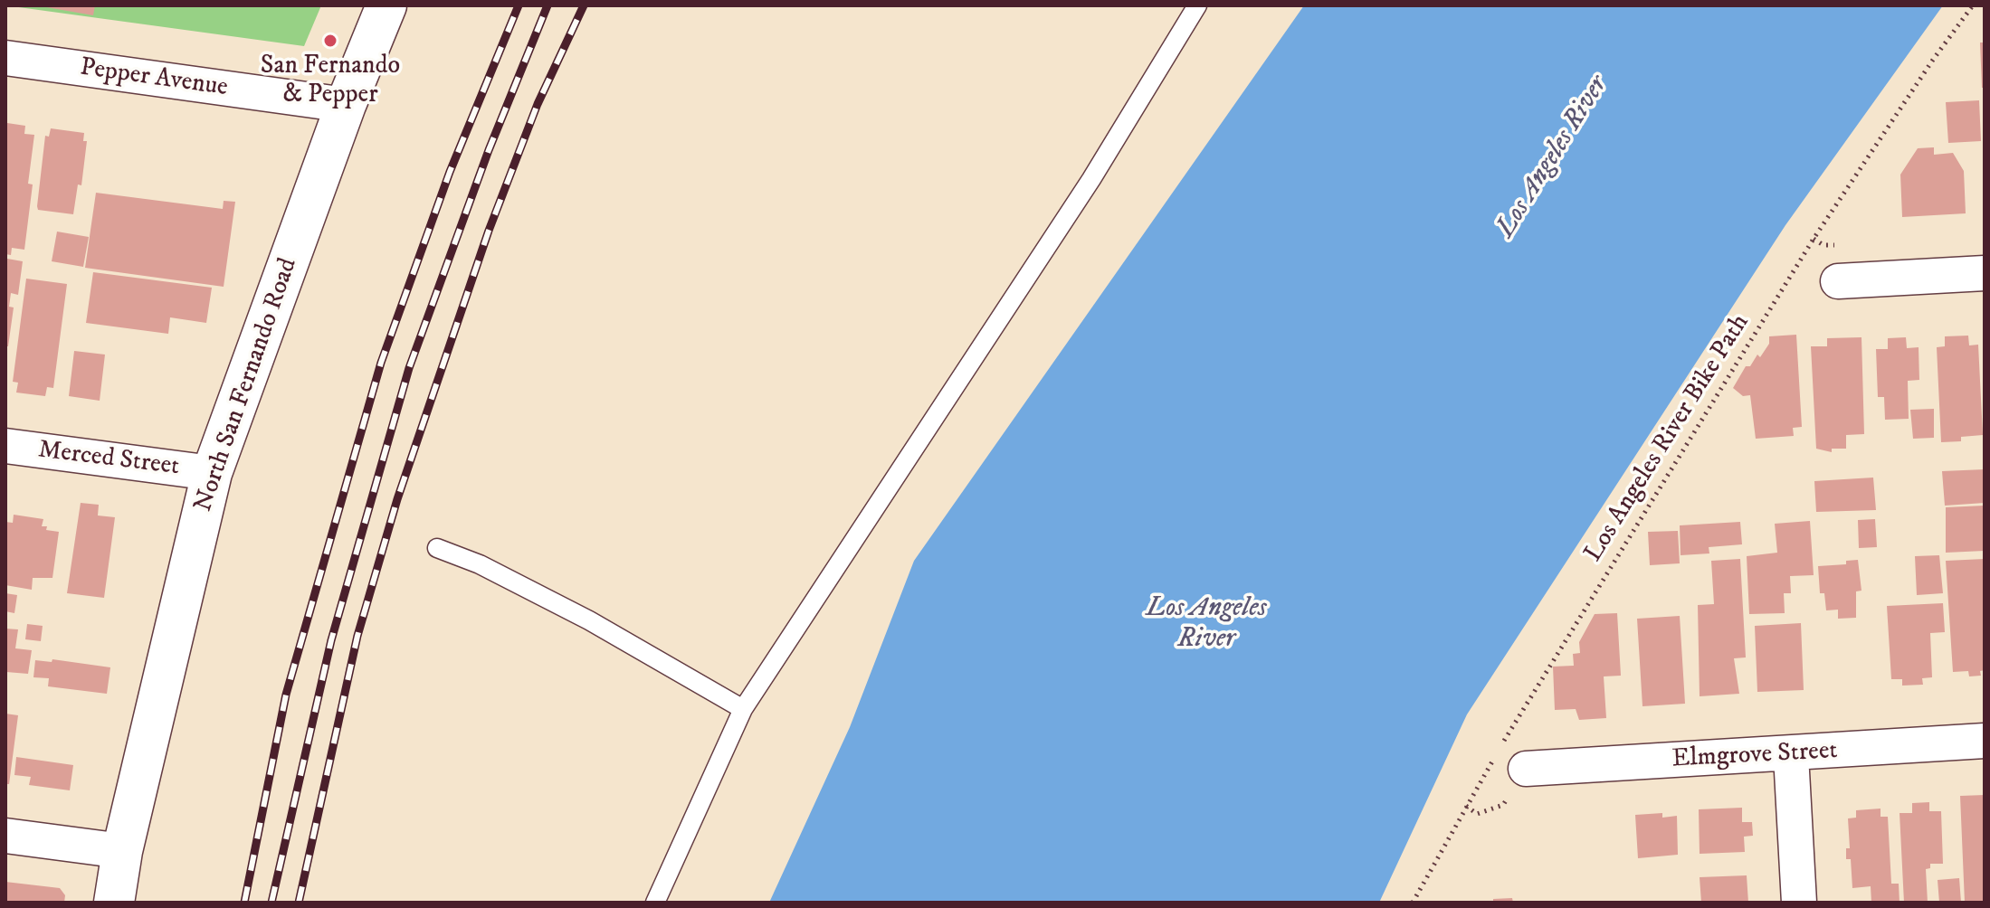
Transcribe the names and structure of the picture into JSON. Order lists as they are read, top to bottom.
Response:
{
  "streets": {
    "main road": ["North San Fernando Road"],
    "street": ["Pepper Avenue", "Merced Street", "Elmgrove Street"],
    "path": ["Los Angeles River Bike Path"]
  },
  "crossings": [
    ["Pepper Avenue", "North San Fernando Road"],
    ["North San Fernando Road", "Merced Street"],
    ["Los Angeles River Bike Path", "Elmgrove Street"]
  ],
  "water": ["Los Angeles River"],
  "places": ["San Fernando & Pepper"]
}
